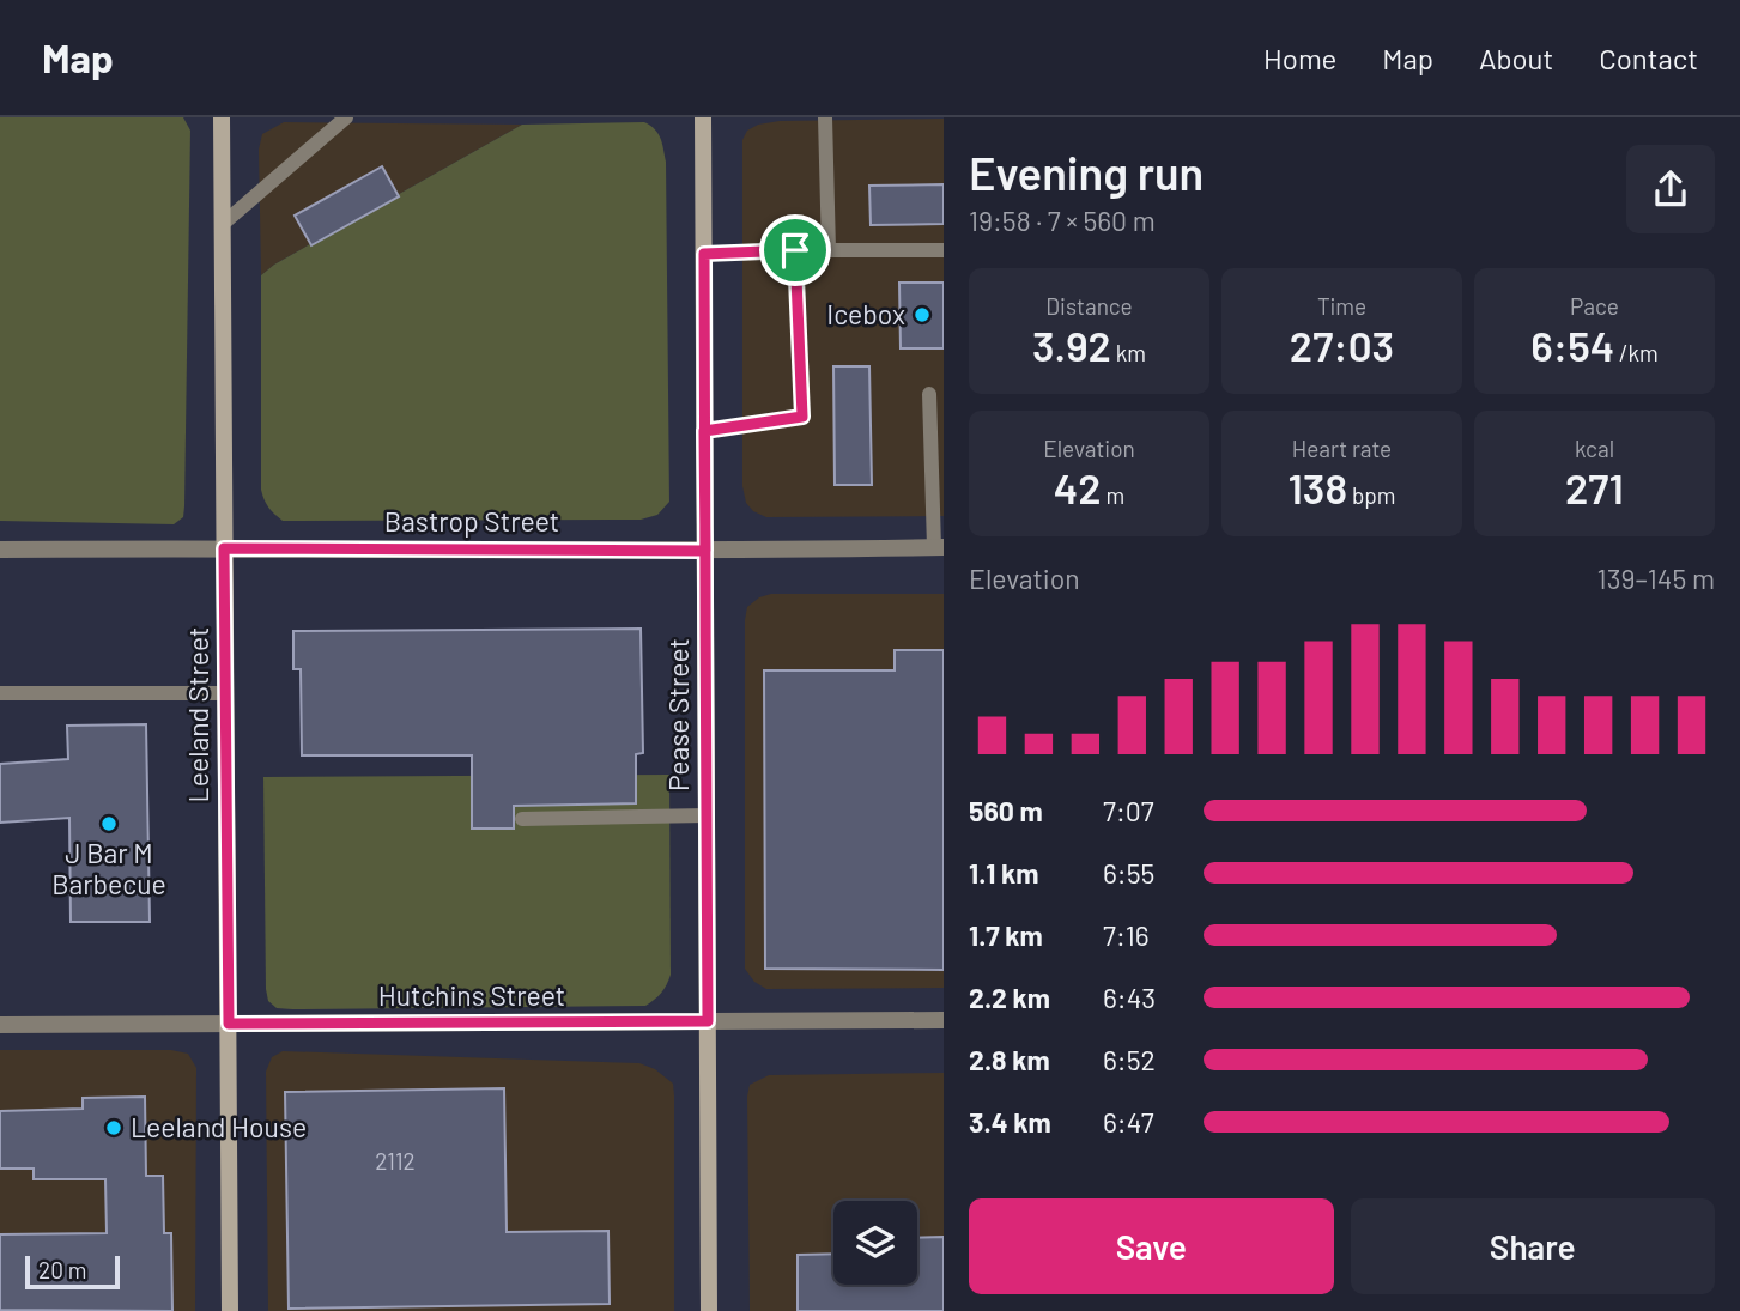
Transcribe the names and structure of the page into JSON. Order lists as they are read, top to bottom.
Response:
{
  "streets": {
    "main road": ["Leeland Street", "Pease Street"],
    "street": ["Bastrop Street", "Hutchins Street"]
  },
  "crossings": [
    ["Bastrop Street", "Leeland Street"],
    ["Bastrop Street", "Pease Street"],
    ["Leeland Street", "Hutchins Street"],
    ["Pease Street", "Hutchins Street"]
  ],
  "places": ["Icebox", "J Bar M Barbecue", "Leeland House"],
  "house_numbers": ["2112"],
  "scale_bar": "20 m",
  "page": {
    "header": "Map",
    "nav": [
      "Home",
      "Map",
      "About",
      "Contact"
    ],
    "heading": ["Evening run", "19:58 · 7 × 560 m"],
    "stats": [
      ["Distance", "3.92 km"],
      ["Time", "27:03"],
      ["Pace", "6:54 /km"],
      ["Elevation", "42 m"],
      ["Heart rate", "138 bpm"],
      ["kcal", "271"]
    ],
    "chart": ["Elevation", "139–145 m"],
    "list": [
      {
        "name": "560 m",
        "note": "7:07"
      },
      {
        "name": "1.1 km",
        "note": "6:55"
      },
      {
        "name": "1.7 km",
        "note": "7:16"
      },
      {
        "name": "2.2 km",
        "note": "6:43"
      },
      {
        "name": "2.8 km",
        "note": "6:52"
      },
      {
        "name": "3.4 km",
        "note": "6:47"
      }
    ],
    "buttons": ["Save", "Share"],
    "scale": "20 m"
  }
}
